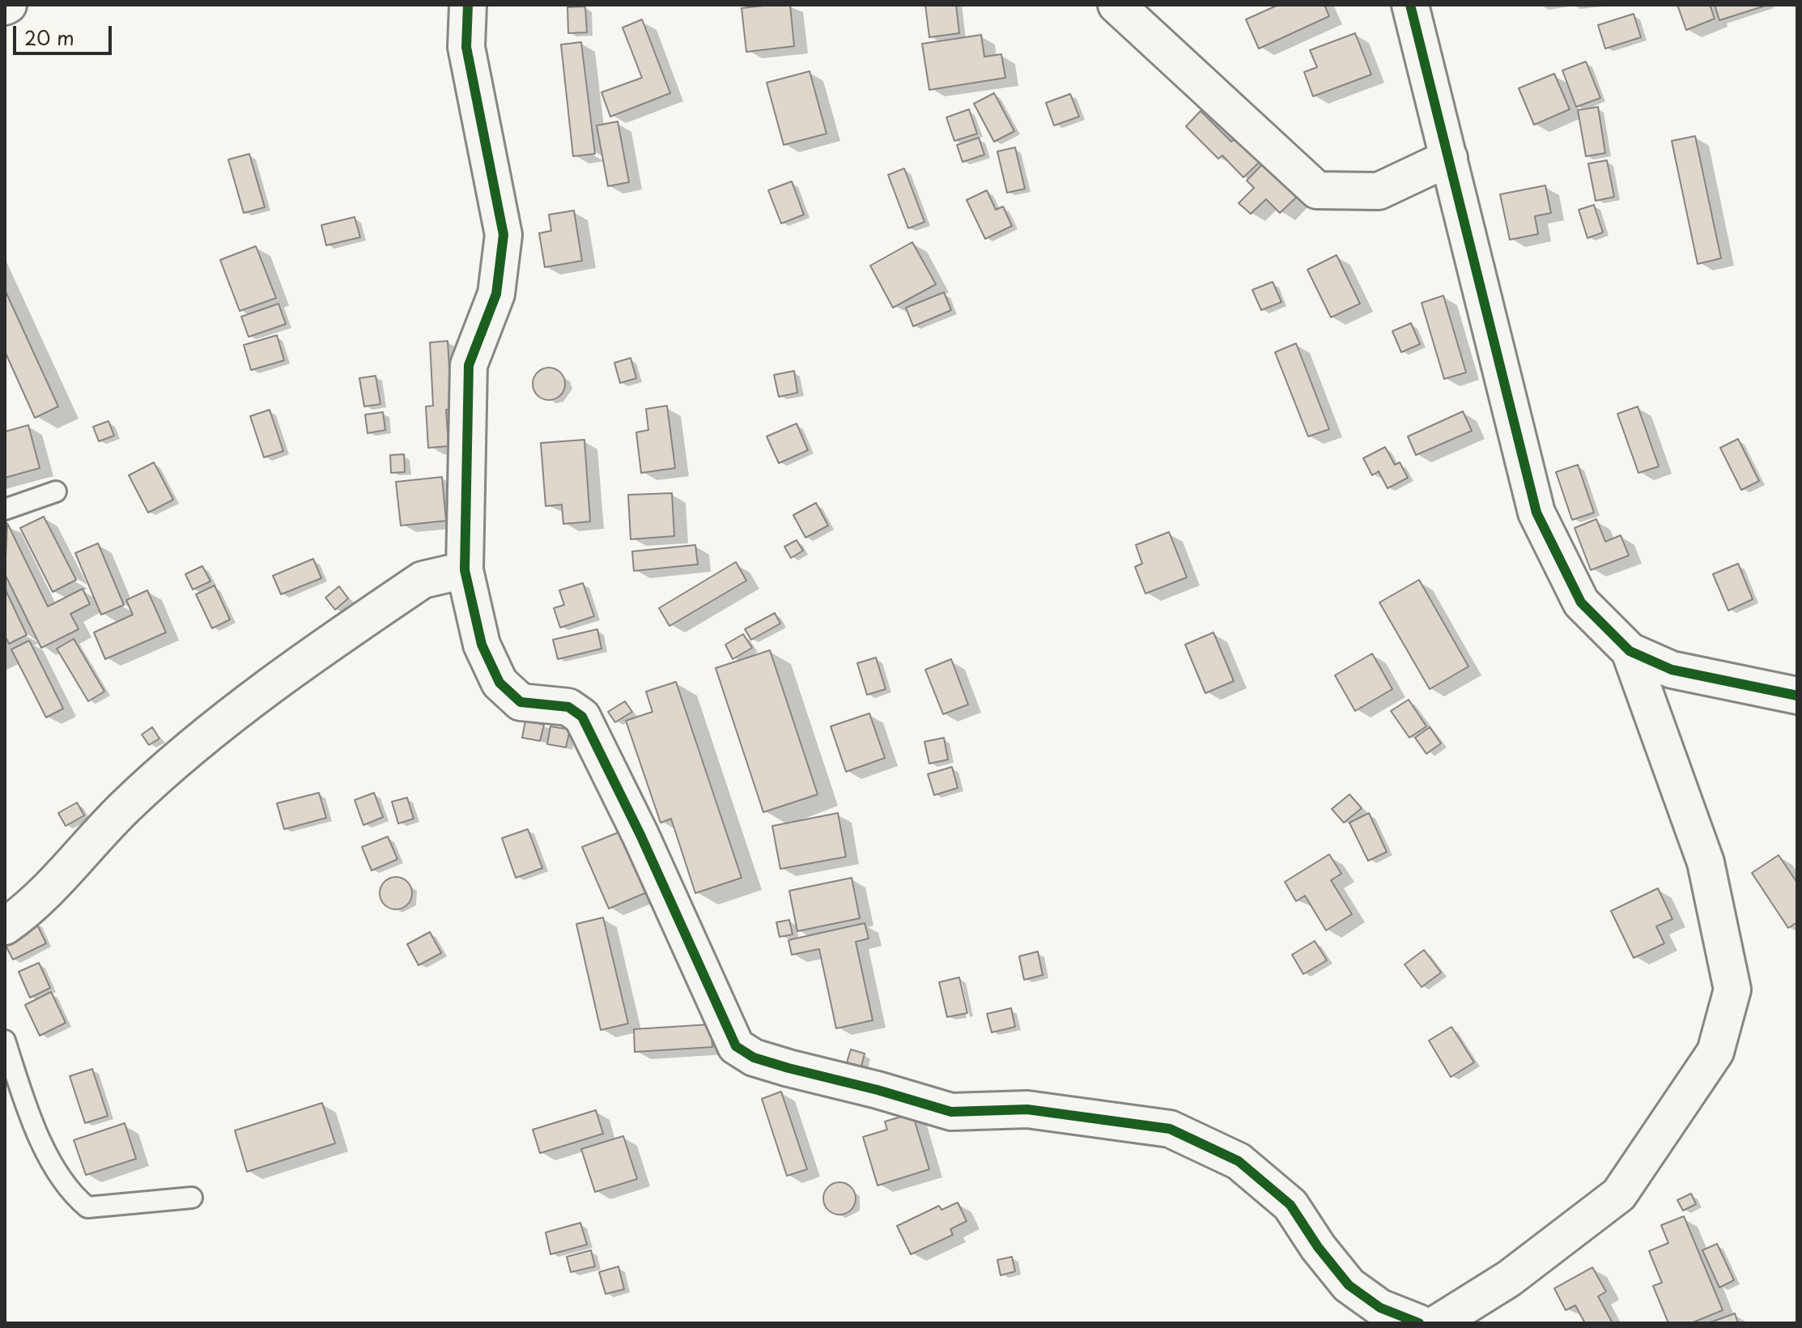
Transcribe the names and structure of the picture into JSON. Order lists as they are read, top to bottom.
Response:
{
  "scale_bar": "20 m"
}
